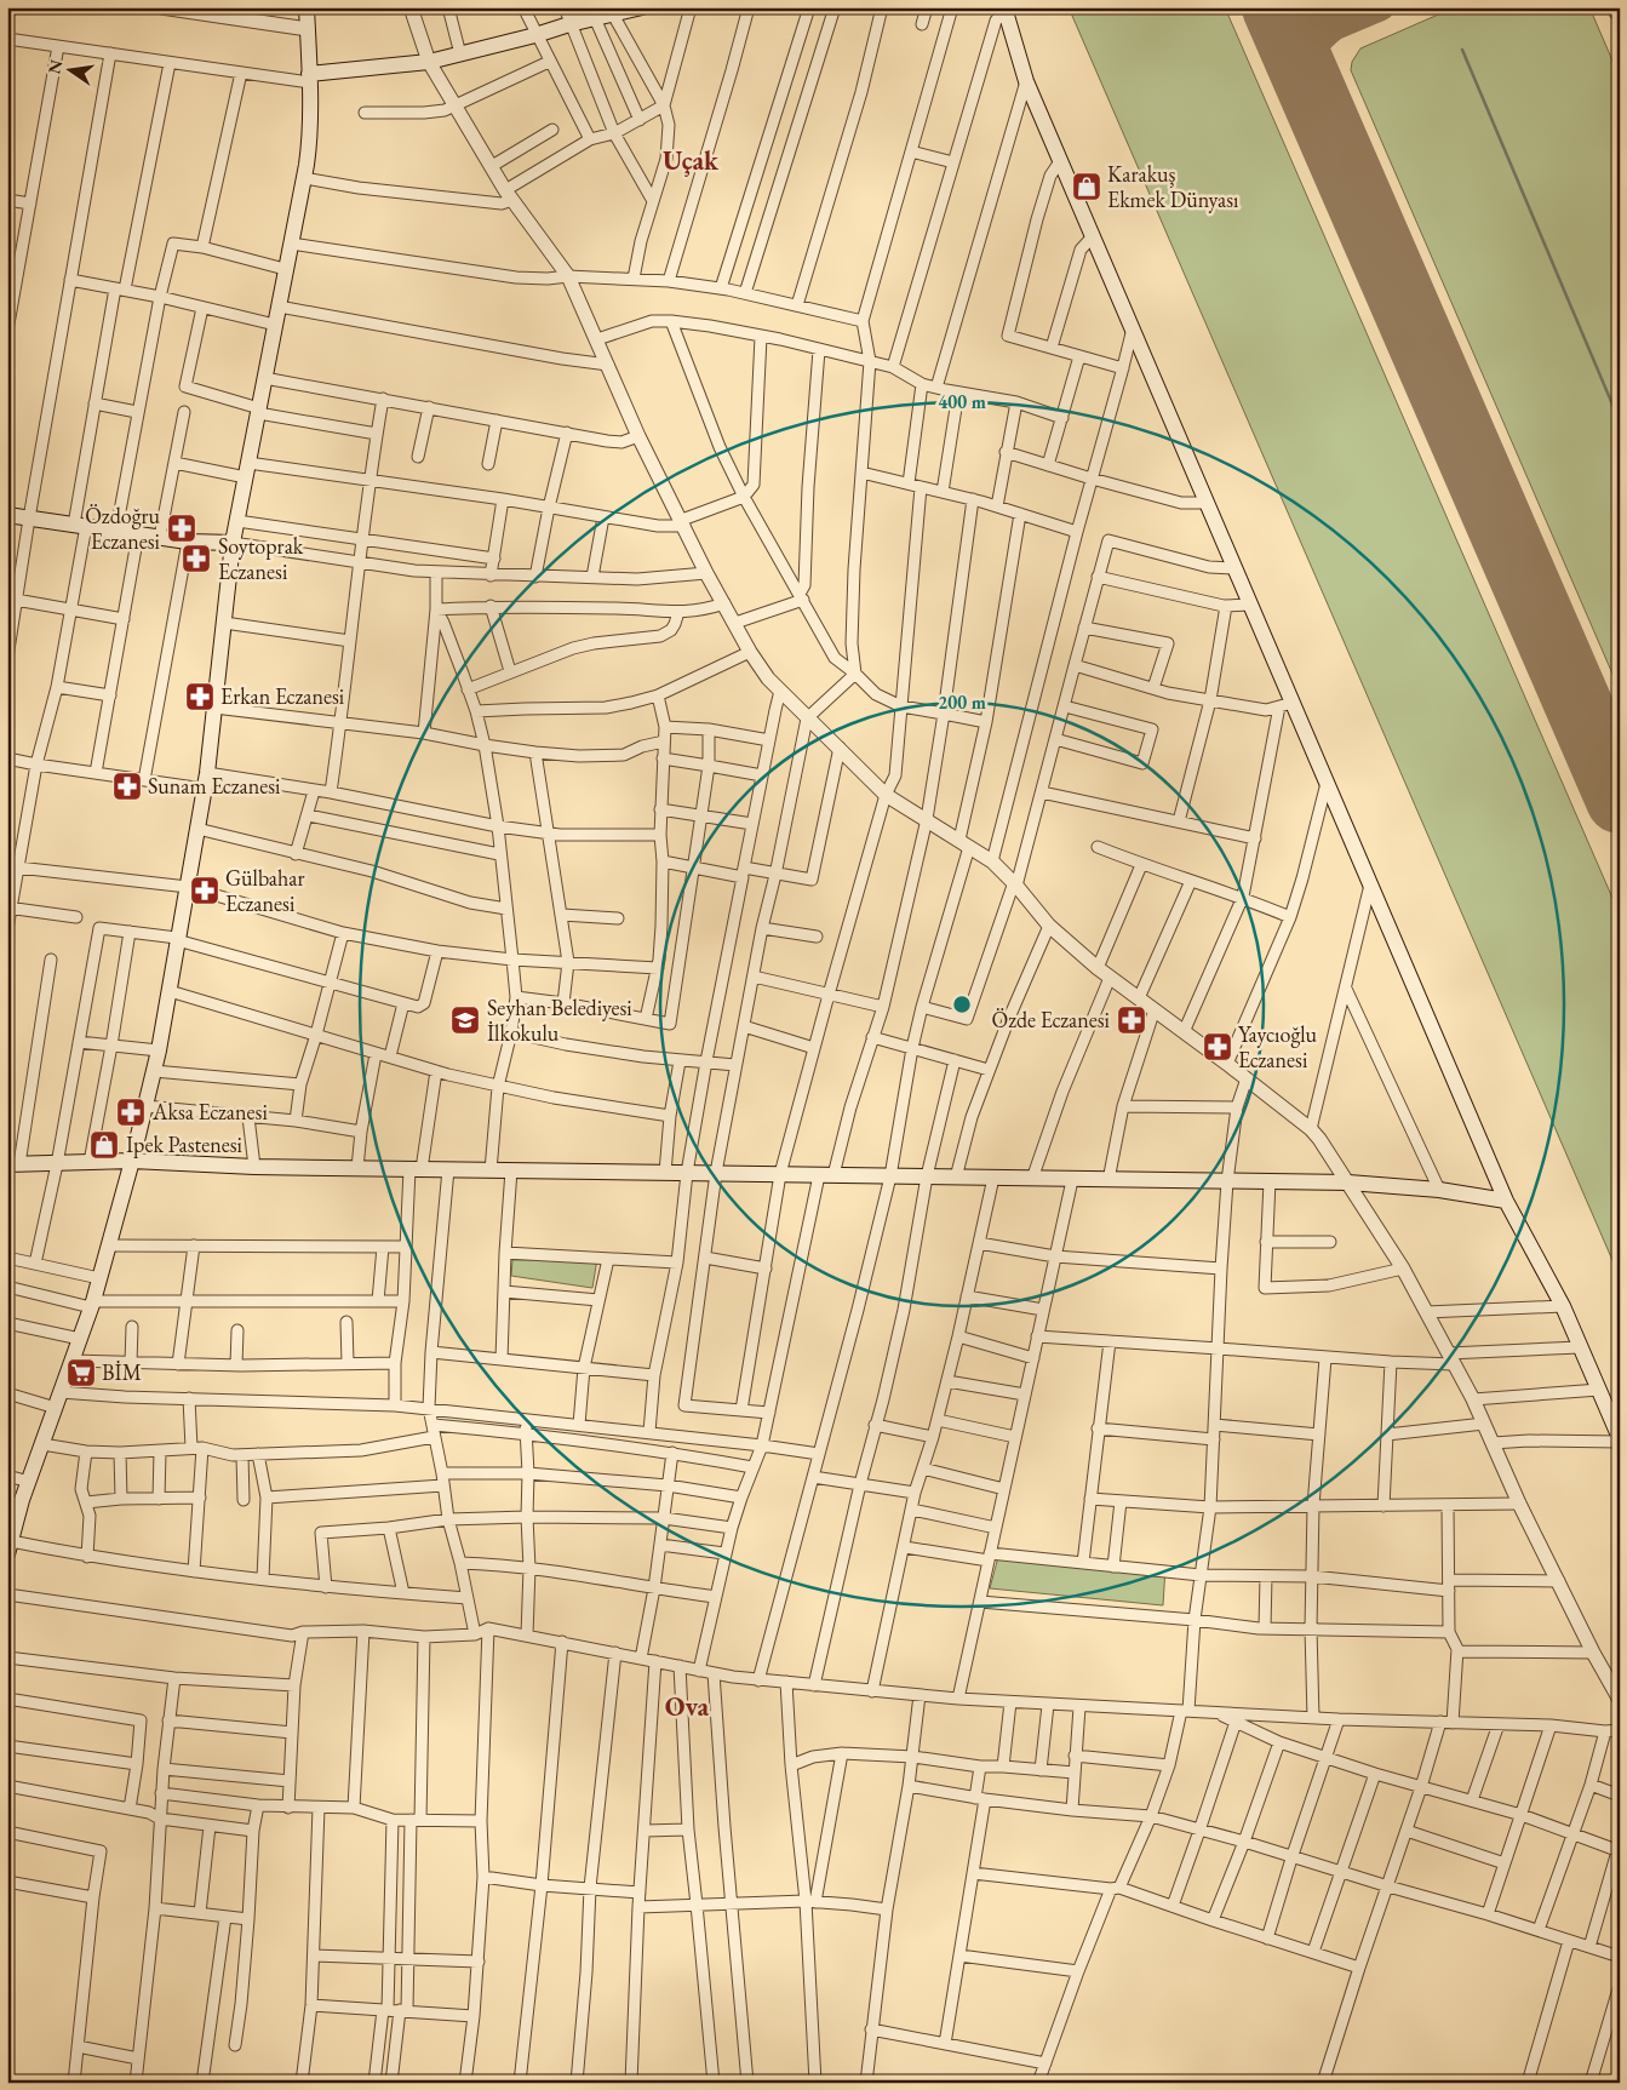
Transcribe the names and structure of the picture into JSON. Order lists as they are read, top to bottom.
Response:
{
  "districts": ["Uçak", "Ova"],
  "places": {
    "shop": ["Karakuş Ekmek Dünyası", "Ipek Pastenesi"],
    "pharmacy": [
      "Özdoğru Eczanesi",
      "Soytoprak Eczanesi",
      "Erkan Eczanesi",
      "Sunam Eczanesi",
      "Gülbahar Eczanesi",
      "Özde Eczanesi",
      "Yaycıoğlu Eczanesi",
      "Aksa Eczanesi"
    ],
    "school or university": ["Seyhan Belediyesi İlkokulu"],
    "supermarket": ["BİM"]
  },
  "north": "left",
  "rings": ["400 m", "200 m"]
}
